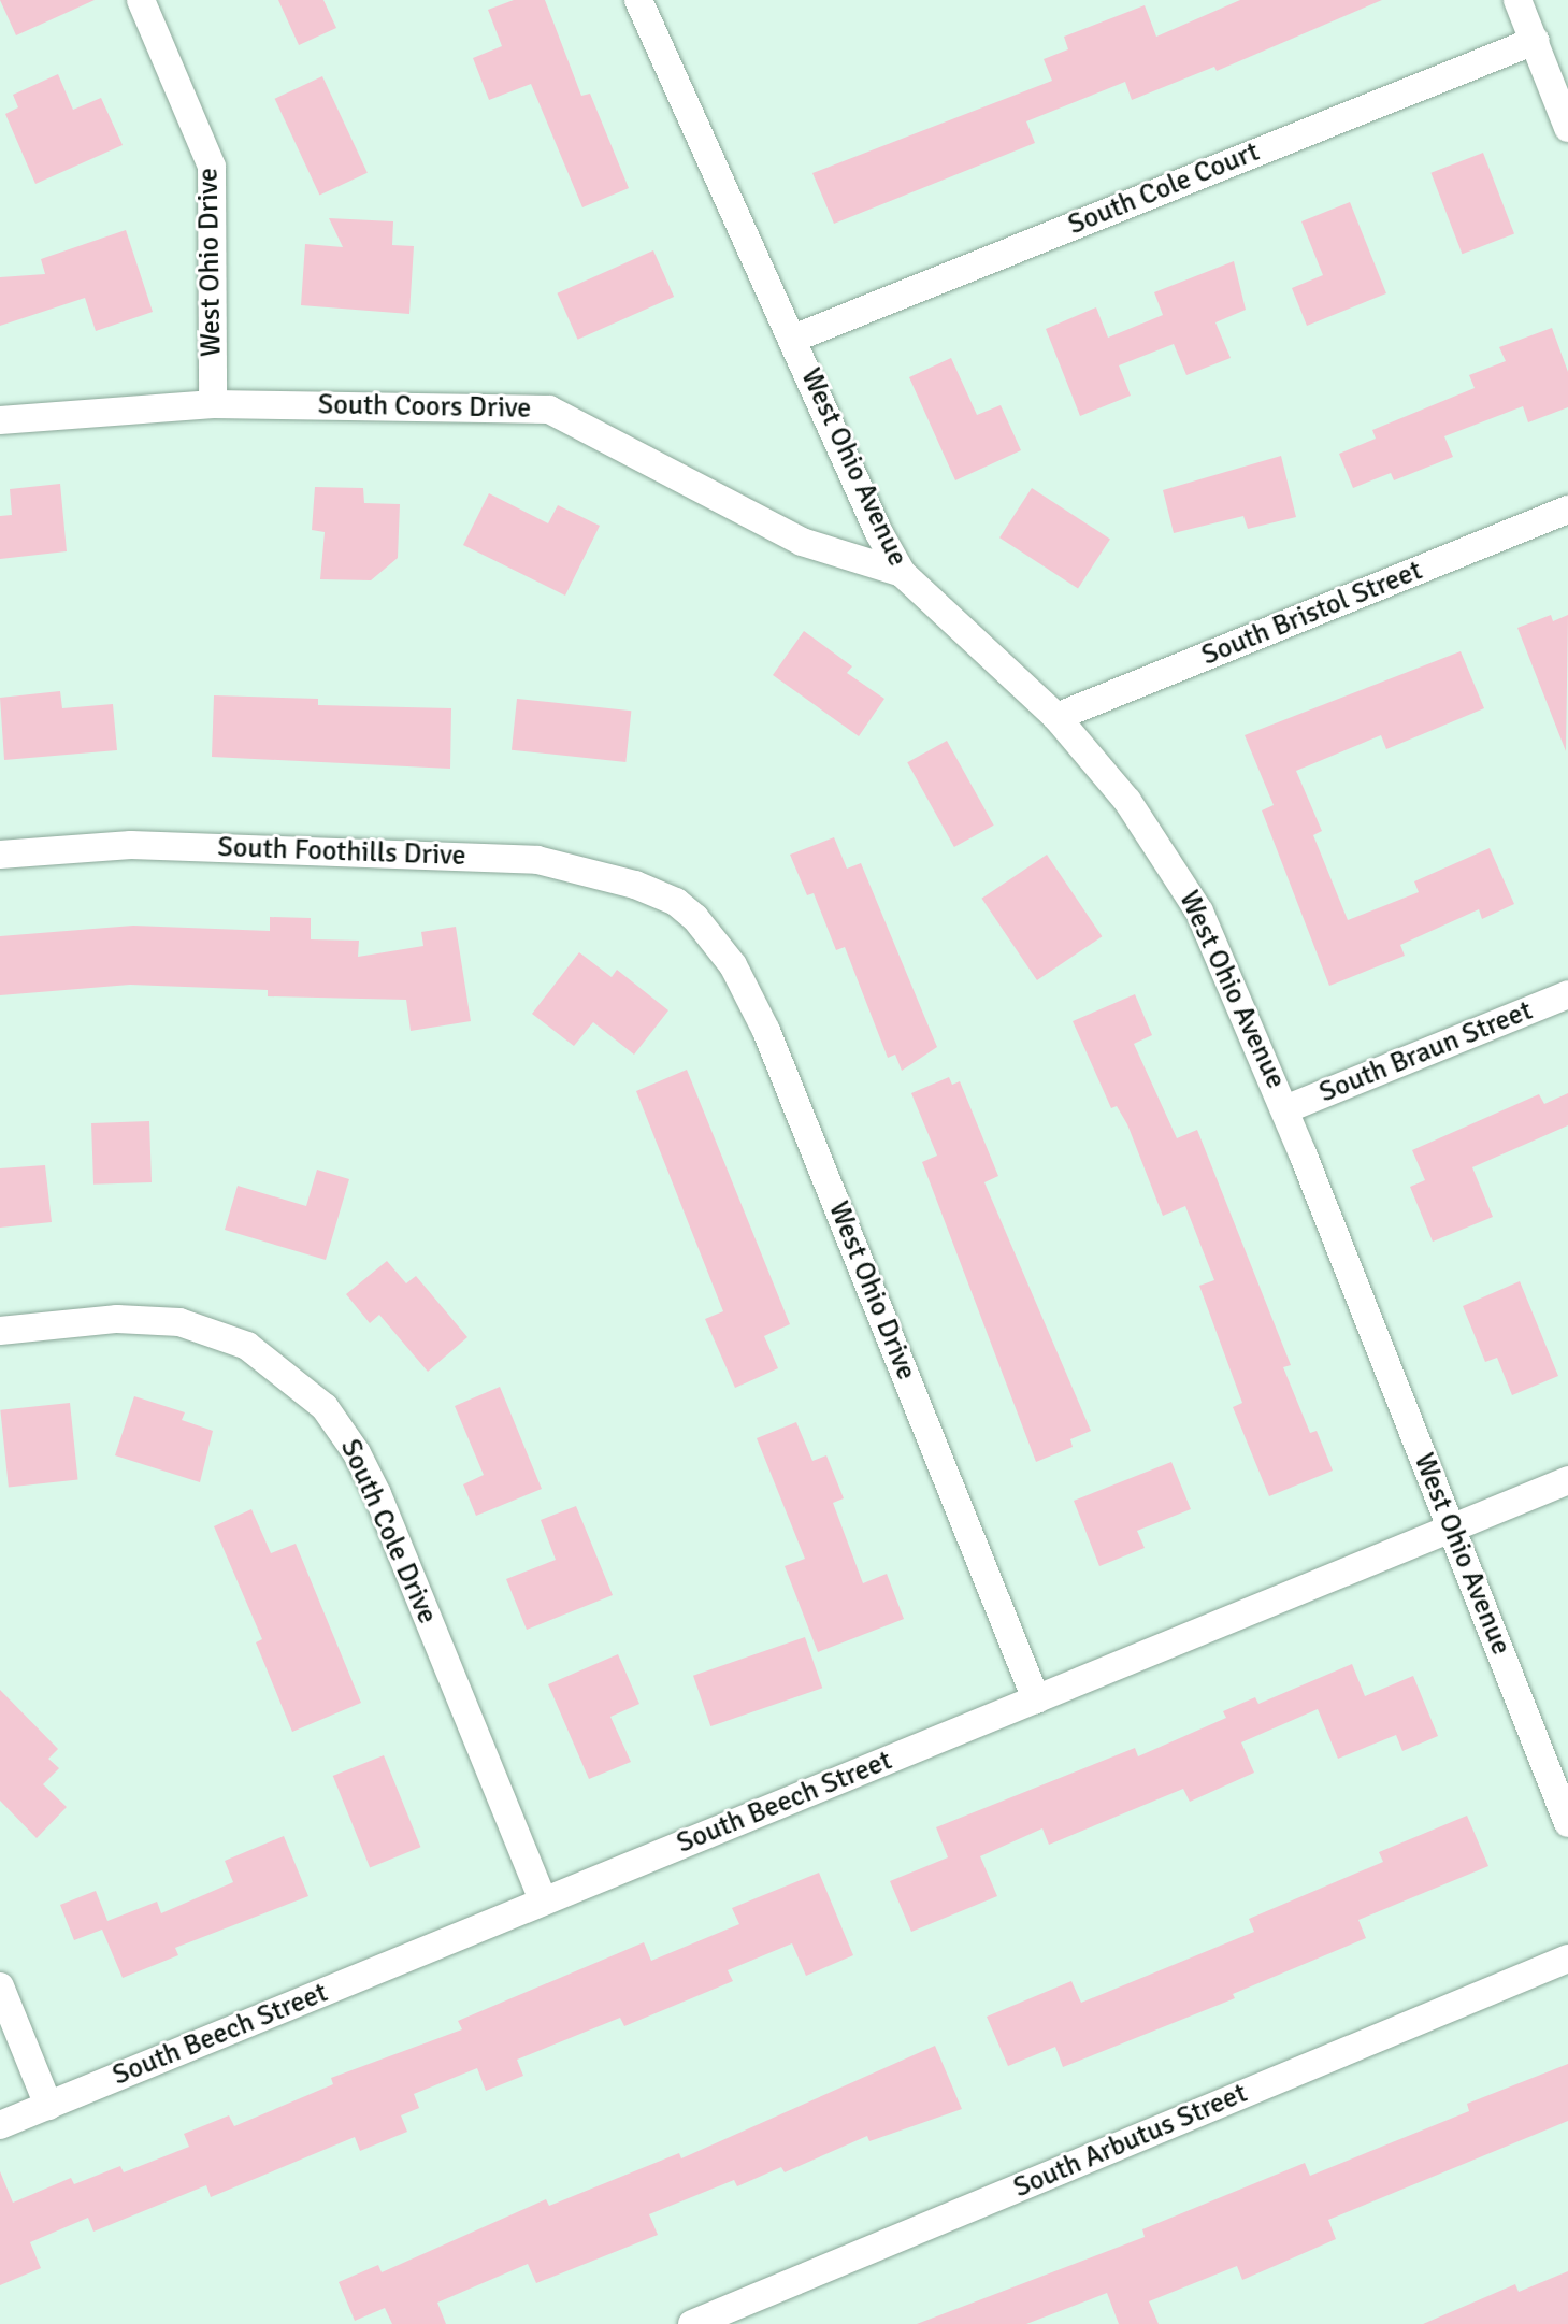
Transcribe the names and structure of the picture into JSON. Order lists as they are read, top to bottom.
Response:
{
  "streets": {
    "street": [
      "South Cole Court",
      "West Ohio Drive",
      "South Coors Drive",
      "West Ohio Avenue",
      "South Bristol Street",
      "South Foothills Drive",
      "South Braun Street",
      "South Cole Drive",
      "South Beech Street",
      "South Arbutus Street"
    ]
  },
  "crossings": [
    ["South Cole Court", "West Ohio Avenue"],
    ["West Ohio Drive", "South Coors Drive"],
    ["West Ohio Drive", "South Foothills Drive"],
    ["West Ohio Drive", "South Beech Street"],
    ["South Coors Drive", "West Ohio Avenue"],
    ["West Ohio Avenue", "South Bristol Street"],
    ["West Ohio Avenue", "South Braun Street"],
    ["West Ohio Avenue", "South Beech Street"],
    ["South Cole Drive", "South Beech Street"]
  ]
}
